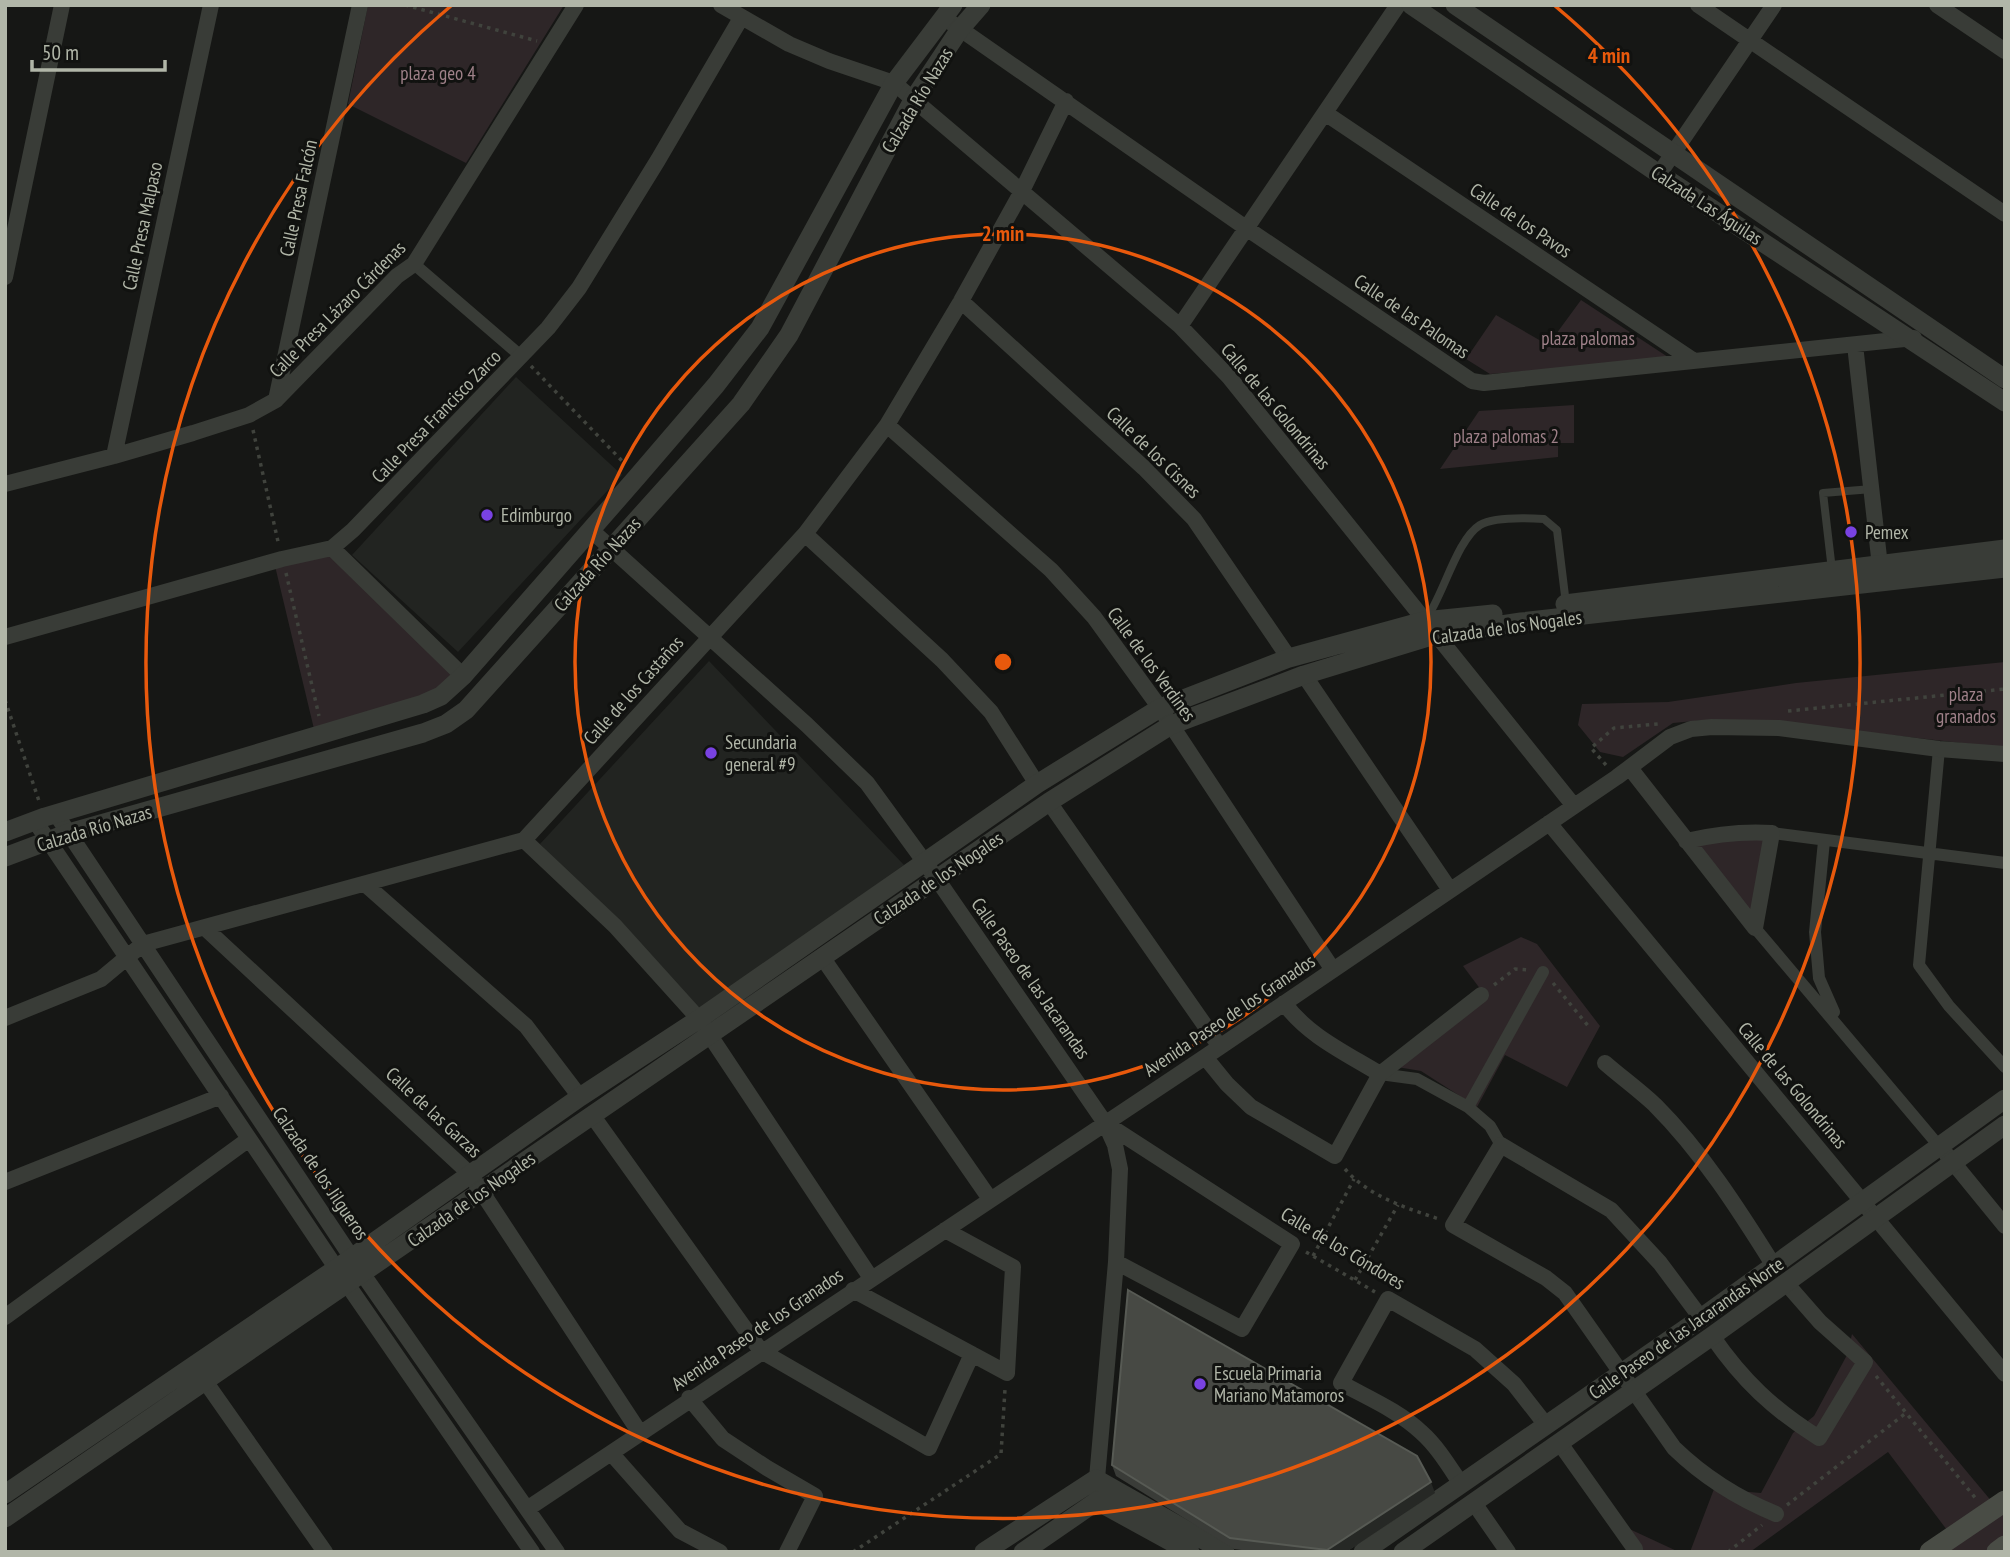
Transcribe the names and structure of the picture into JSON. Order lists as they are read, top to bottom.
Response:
{
  "streets": {
    "street": [
      "Calzada Río Nazas",
      "Calle Presa Falcón",
      "Calzada Las Águilas",
      "Calle de los Pavos",
      "Calle Presa Malpaso",
      "Calle Presa Lázaro Cárdenas",
      "Calle de las Palomas",
      "Calle de las Golondrinas",
      "Calle Presa Francisco Zarco",
      "Calle de los Cisnes",
      "Calzada de los Nogales",
      "Calle de los Verdines",
      "Calle de los Castaños",
      "Calle Paseo de las Jacarandas",
      "Avenida Paseo de los Granados",
      "Calle de las Garzas",
      "Calzada de los Jilgueros",
      "Calle de los Cóndores",
      "Calle Paseo de las Jacarandas Norte"
    ]
  },
  "crossings": [
    ["Calzada Río Nazas", "Calle de las Palomas"],
    ["Calzada Río Nazas", "Calle de las Golondrinas"],
    ["Calzada Río Nazas", "Calle Paseo de las Jacarandas"],
    ["Calzada Río Nazas", "Calzada de los Jilgueros"],
    ["Calle Presa Falcón", "Calle Presa Lázaro Cárdenas"],
    ["Calzada Las Águilas", "Calle de las Palomas"],
    ["Calle de los Pavos", "Calle de las Palomas"],
    ["Calle Presa Malpaso", "Calle Presa Lázaro Cárdenas"],
    ["Calle de las Palomas", "Calle de los Castaños"],
    ["Calle de las Golondrinas", "Calzada de los Nogales"],
    ["Calle de las Golondrinas", "Calle de los Castaños"],
    ["Calle de las Golondrinas", "Avenida Paseo de los Granados"],
    ["Calle de las Golondrinas", "Calle Paseo de las Jacarandas Norte"],
    ["Calle de los Cisnes", "Calzada de los Nogales"],
    ["Calle de los Cisnes", "Calle de los Castaños"],
    ["Calzada de los Nogales", "Calle de los Verdines"],
    ["Calzada de los Nogales", "Calle Paseo de las Jacarandas"],
    ["Calzada de los Nogales", "Calle de las Garzas"],
    ["Calzada de los Nogales", "Calzada de los Jilgueros"],
    ["Calle de los Verdines", "Calle de los Castaños"],
    ["Calle de los Verdines", "Avenida Paseo de los Granados"],
    ["Calle de los Castaños", "Calle Paseo de las Jacarandas"],
    ["Calle Paseo de las Jacarandas", "Avenida Paseo de los Granados"],
    ["Calle Paseo de las Jacarandas", "Calle de los Cóndores"],
    ["Avenida Paseo de los Granados", "Calle de las Garzas"],
    ["Avenida Paseo de los Granados", "Calzada de los Jilgueros"],
    ["Avenida Paseo de los Granados", "Calle de los Cóndores"],
    ["Calle de los Cóndores", "Calle Paseo de las Jacarandas Norte"]
  ],
  "parks": [
    "plaza geo 4",
    "plaza palomas",
    "plaza palomas 2",
    "plaza granados"
  ],
  "places": [
    "Edimburgo",
    "Pemex",
    "Secundaria general #9",
    "Escuela Primaria Mariano Matamoros"
  ],
  "scale_bar": "50 m",
  "rings": ["4 min", "2 min"]
}
